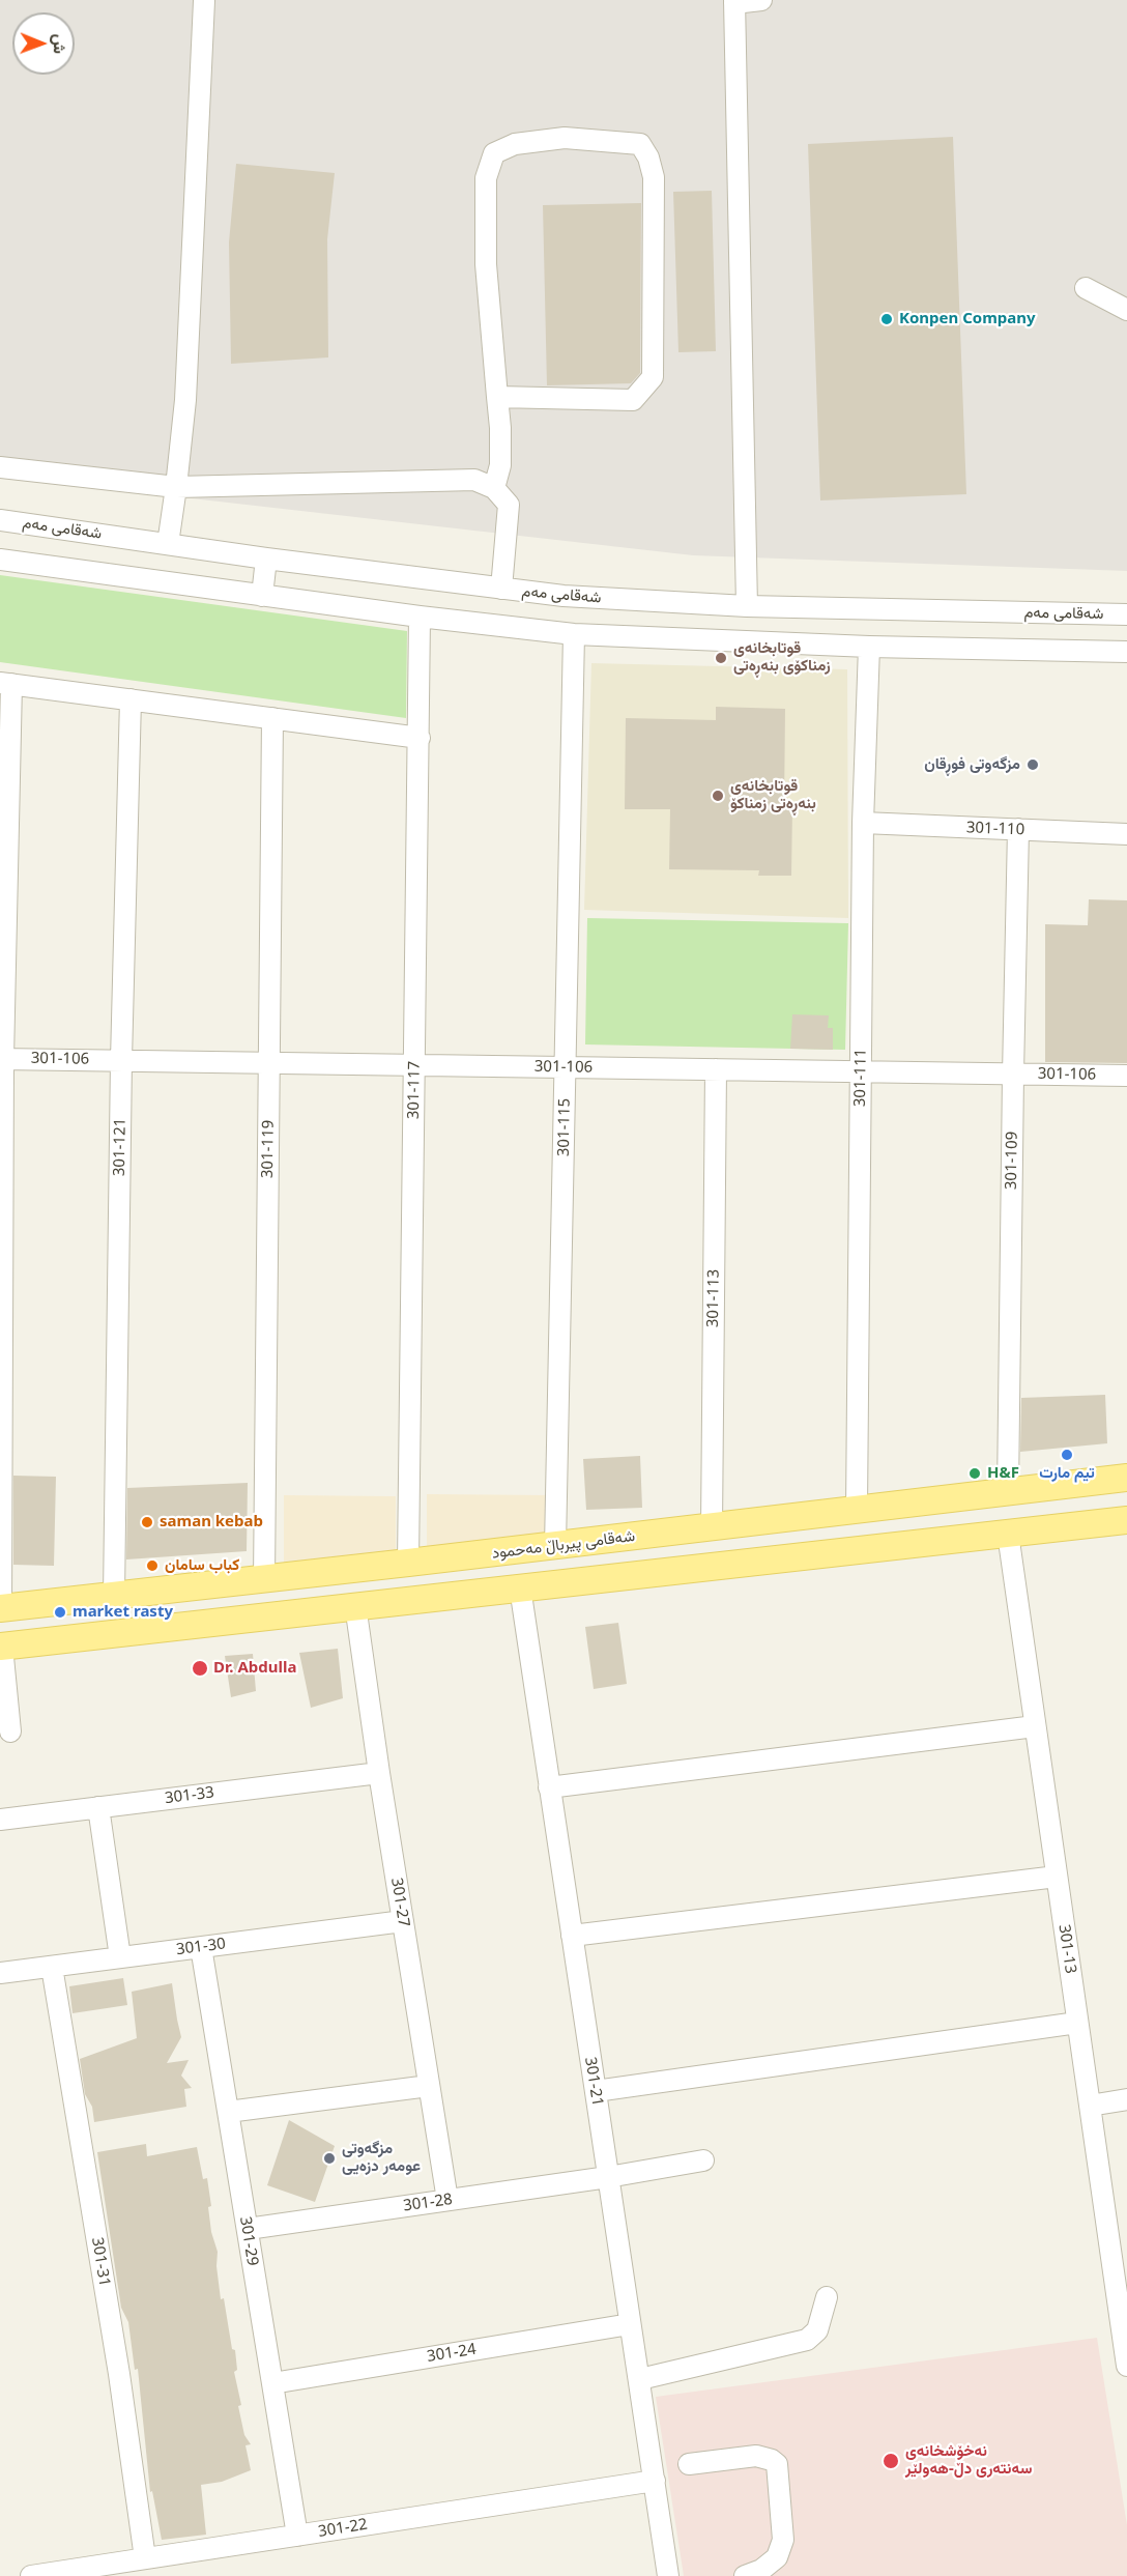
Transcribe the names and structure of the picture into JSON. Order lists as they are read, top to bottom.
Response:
{
  "streets": {
    "main road": ["شەقامی پیرباڵ مەحمود"],
    "street": [
      "شەقامی مەم",
      "301-110",
      "301-106",
      "301-111",
      "301-117",
      "301-115",
      "301-121",
      "301-119",
      "301-109",
      "301-113",
      "301-33",
      "301-27",
      "301-30",
      "301-13",
      "301-21",
      "301-28",
      "301-29",
      "301-31",
      "301-24",
      "301-22"
    ]
  },
  "crossings": [
    ["301-110", "301-111"],
    ["301-110", "301-109"],
    ["301-106", "301-111"],
    ["301-106", "301-117"],
    ["301-106", "301-115"],
    ["301-106", "301-121"],
    ["301-106", "301-119"],
    ["301-106", "301-109"],
    ["301-106", "301-113"],
    ["301-111", "شەقامی پیرباڵ مەحمود"],
    ["301-117", "شەقامی پیرباڵ مەحمود"],
    ["301-115", "شەقامی پیرباڵ مەحمود"],
    ["301-121", "شەقامی پیرباڵ مەحمود"],
    ["301-119", "شەقامی پیرباڵ مەحمود"],
    ["301-109", "شەقامی پیرباڵ مەحمود"],
    ["301-113", "شەقامی پیرباڵ مەحمود"],
    ["301-33", "301-27"],
    ["301-27", "301-30"],
    ["301-27", "301-28"],
    ["301-30", "301-29"],
    ["301-30", "301-31"],
    ["301-21", "301-28"],
    ["301-21", "301-24"],
    ["301-21", "301-22"],
    ["301-28", "301-29"],
    ["301-29", "301-24"],
    ["301-29", "301-22"],
    ["301-31", "301-22"]
  ],
  "places": [
    "Konpen Company",
    "قوتابخانەی زمناكۆی بنەڕەتی",
    "مزگەوتی فوڕقان",
    "قوتابخانەی بنەڕەتی زمناکۆ",
    "تیم مارت",
    "H&F",
    "saman kebab",
    "کباب سامان",
    "market rasty",
    "Dr. Abdulla",
    "مزگەوتی عومەر دزەیی",
    "نەخۆشخانەی سەنتەری دڵ-هەولێر"
  ],
  "north": "right"
}
